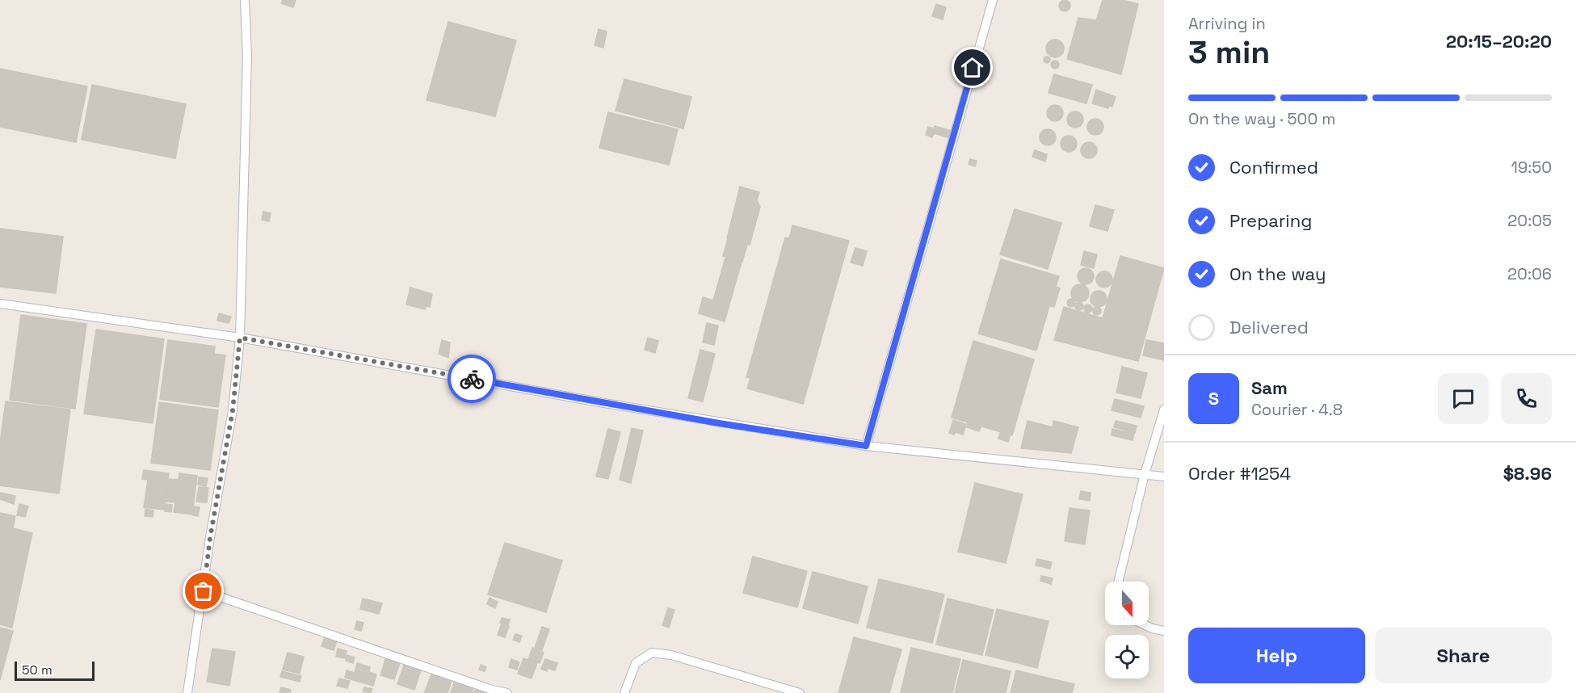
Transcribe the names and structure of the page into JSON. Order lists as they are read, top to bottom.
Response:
{
  "scale_bar": "50 m",
  "north": "bottom",
  "page": {
    "heading": ["3 min", "Arriving in", "20:15–20:20"],
    "panel": [
      "Sam",
      "Courier · 4.8",
      "Order #1254",
      "$8.96"
    ],
    "bar": "On the way · 500 m",
    "list": [
      ["Confirmed", "19:50"],
      ["Preparing", "20:05"],
      ["On the way", "20:06"],
      "Delivered"
    ],
    "round": "S",
    "buttons": ["Help", "Share"],
    "scale": "50 m"
  }
}
